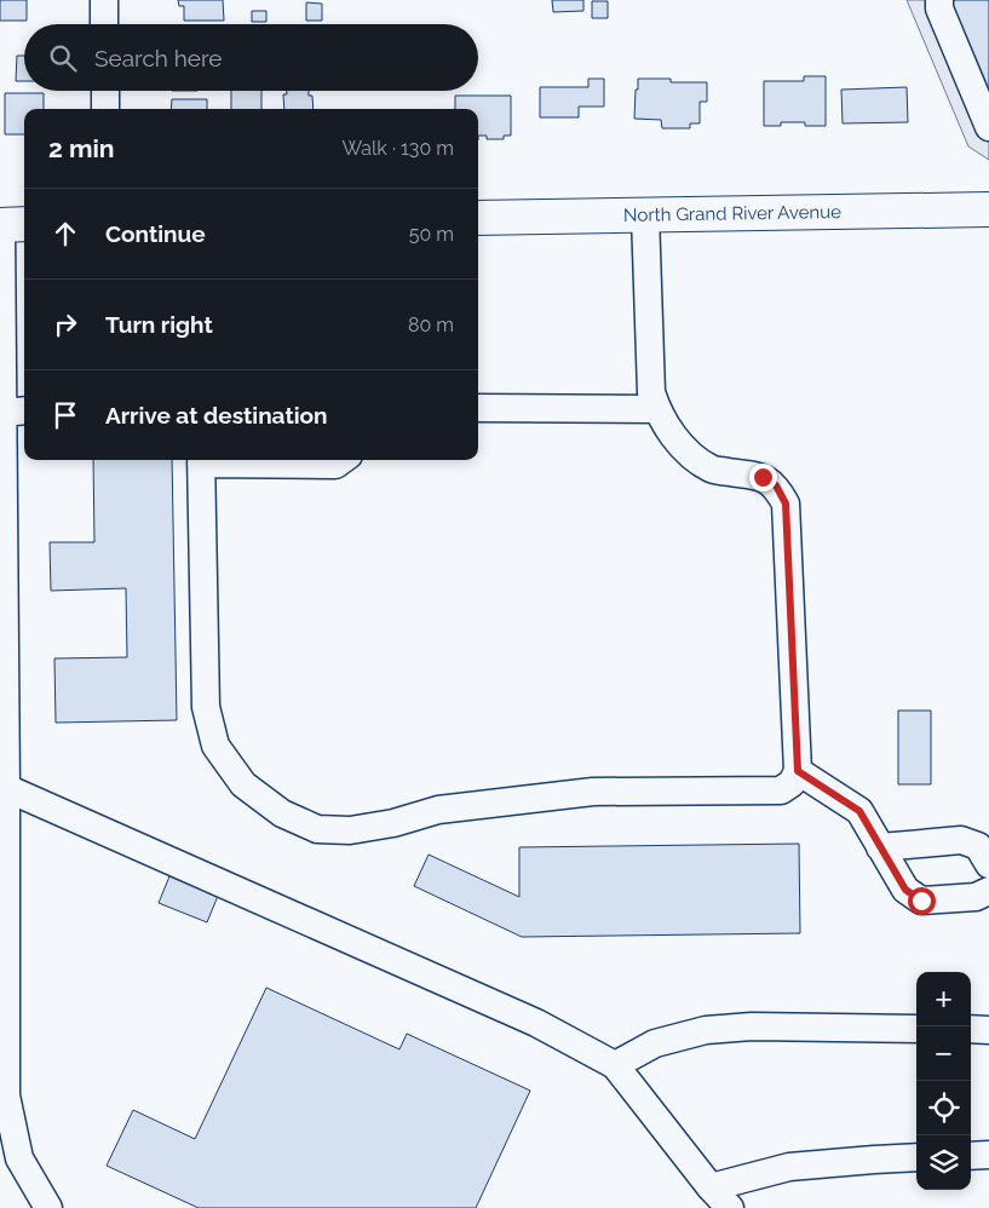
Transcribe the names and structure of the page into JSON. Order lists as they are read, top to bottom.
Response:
{
  "streets": {
    "main road": ["North Grand River Avenue"]
  },
  "page": {
    "search": "Search here",
    "heading": ["2 min", "Walk · 130 m"],
    "list": [
      ["Continue", "50 m"],
      ["Turn right", "80 m"],
      "Arrive at destination"
    ],
    "map_buttons": ["+", "−"]
  }
}
